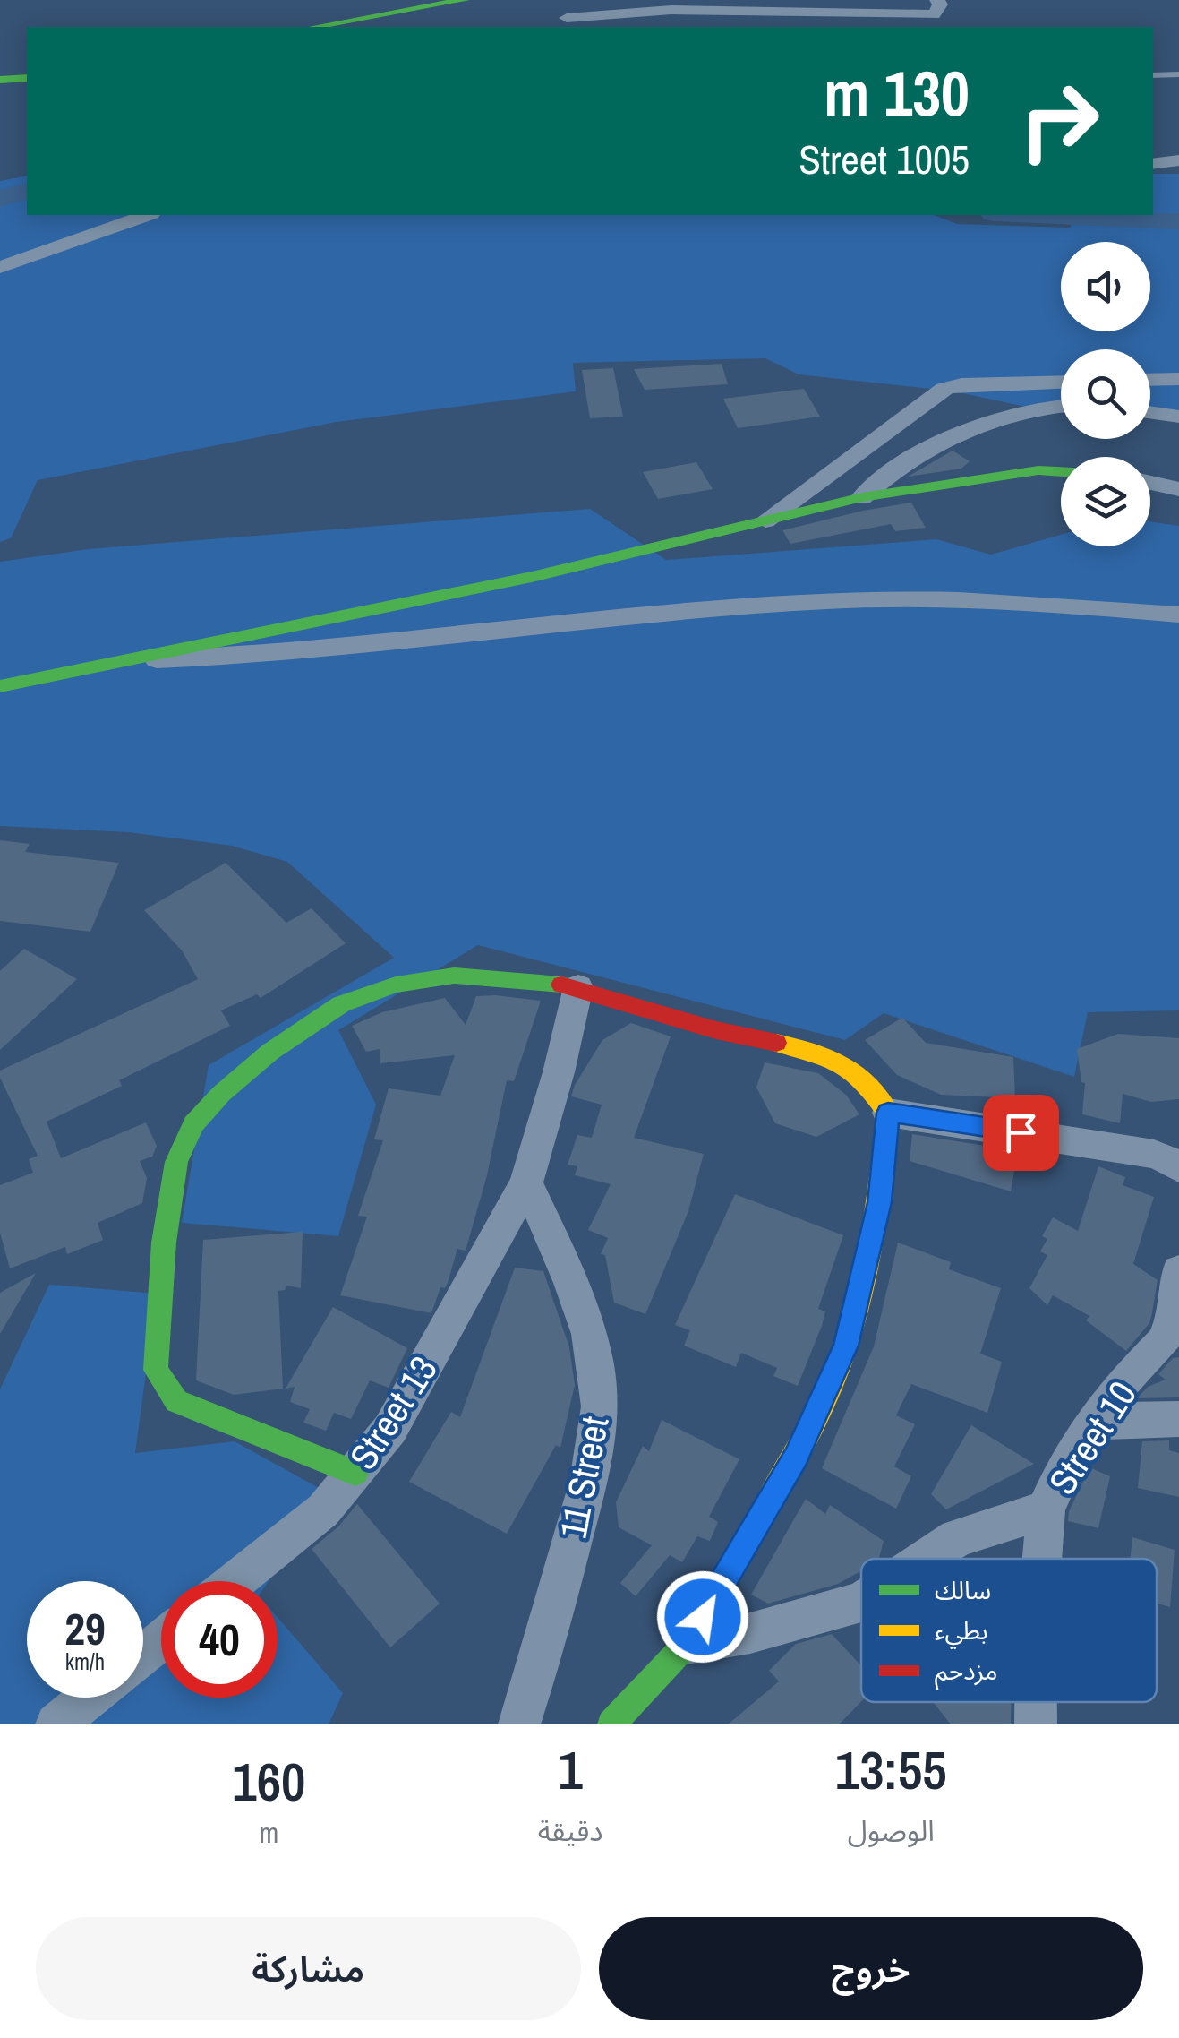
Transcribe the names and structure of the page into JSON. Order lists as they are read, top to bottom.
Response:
{
  "streets": {
    "street": ["Street 13", "Street 10", "11 Street"]
  },
  "crossings": [
    ["Street 13", "11 Street"]
  ],
  "legend": ["سالك", "بطيء", "مزدحم"],
  "page": {
    "turn": ["130 m", "Street 1005"],
    "speed": "29 km/h",
    "limit": "40",
    "eta": [
      "13:55",
      "الوصول",
      "1",
      "دقيقة",
      "160",
      "m"
    ],
    "buttons": ["خروج", "مشاركة"]
  }
}
